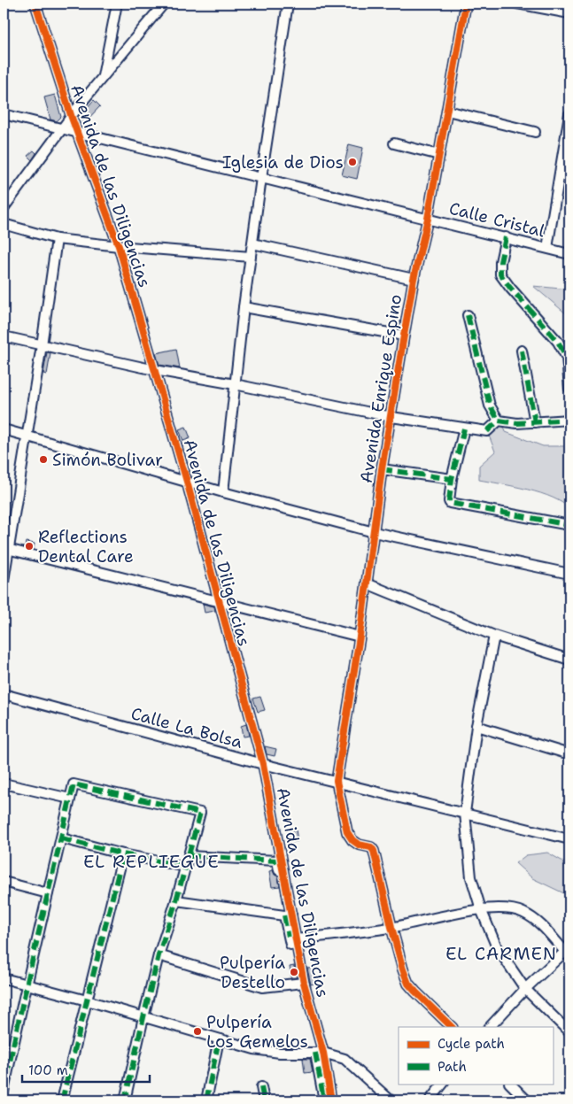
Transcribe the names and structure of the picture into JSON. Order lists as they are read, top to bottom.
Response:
{
  "streets": {
    "street": [
      "Avenida de las Diligencias",
      "Calle Cristal",
      "Avenida Enrique Espino",
      "Calle La Bolsa"
    ]
  },
  "crossings": [
    ["Avenida de las Diligencias", "Calle Cristal"],
    ["Avenida de las Diligencias", "Calle La Bolsa"],
    ["Calle Cristal", "Avenida Enrique Espino"],
    ["Avenida Enrique Espino", "Calle La Bolsa"]
  ],
  "districts": ["EL REPLIEGUE", "EL CARMEN"],
  "places": [
    "Iglesia de Dios",
    "Simón Bolivar",
    "Reflections Dental Care",
    "Pulpería Destello",
    "Pulpería Los Gemelos"
  ],
  "legend": ["Cycle path", "Path"],
  "scale_bar": "100 m"
}
